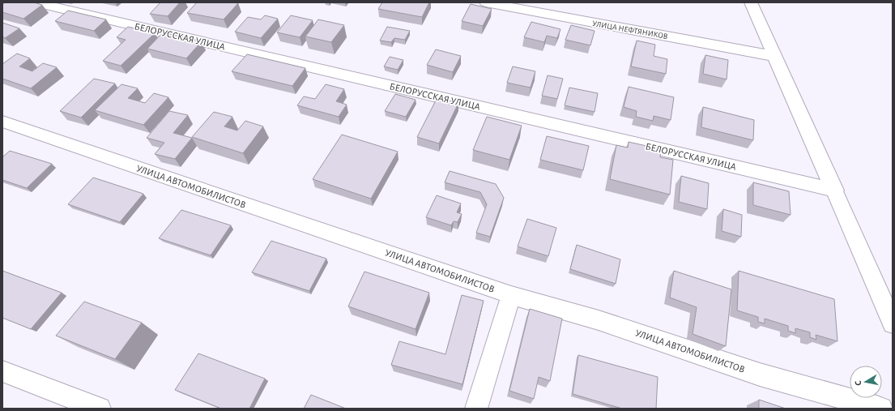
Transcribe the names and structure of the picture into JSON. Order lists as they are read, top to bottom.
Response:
{
  "streets": {
    "street": ["УЛИЦА НЕФТЯНИКОВ", "БЕЛОРУССКАЯ УЛИЦА", "УЛИЦА АВТОМОБИЛИСТОВ"]
  },
  "north": "left"
}
